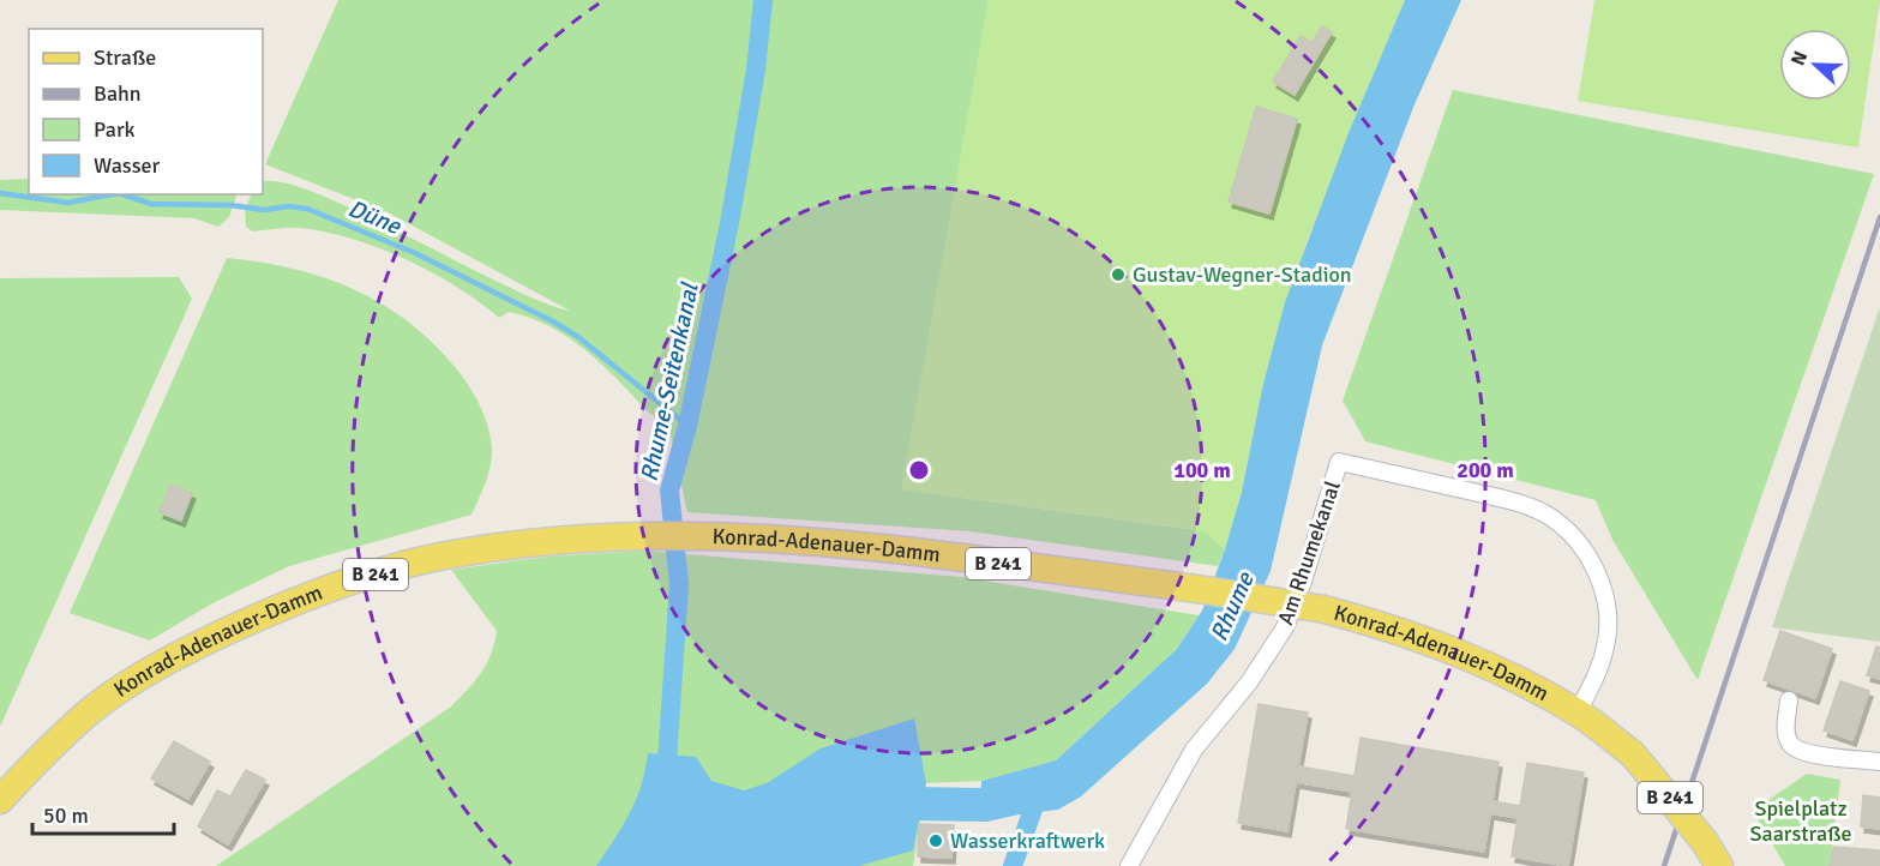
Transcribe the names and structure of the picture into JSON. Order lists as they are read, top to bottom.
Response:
{
  "streets": {
    "main road": ["Konrad-Adenauer-Damm", "B 241"],
    "street": ["Am Rhumekanal"]
  },
  "crossings": [
    ["Konrad-Adenauer-Damm", "Am Rhumekanal"]
  ],
  "water": ["Düne", "Rhume-Seitenkanal", "Rhume"],
  "parks": ["Spielplatz Saarstraße"],
  "places": ["Gustav-Wegner-Stadion", "Wasserkraftwerk"],
  "legend": [
    "Straße",
    "Bahn",
    "Park",
    "Wasser"
  ],
  "scale_bar": "50 m",
  "north": "left",
  "rings": ["100 m", "200 m"]
}
